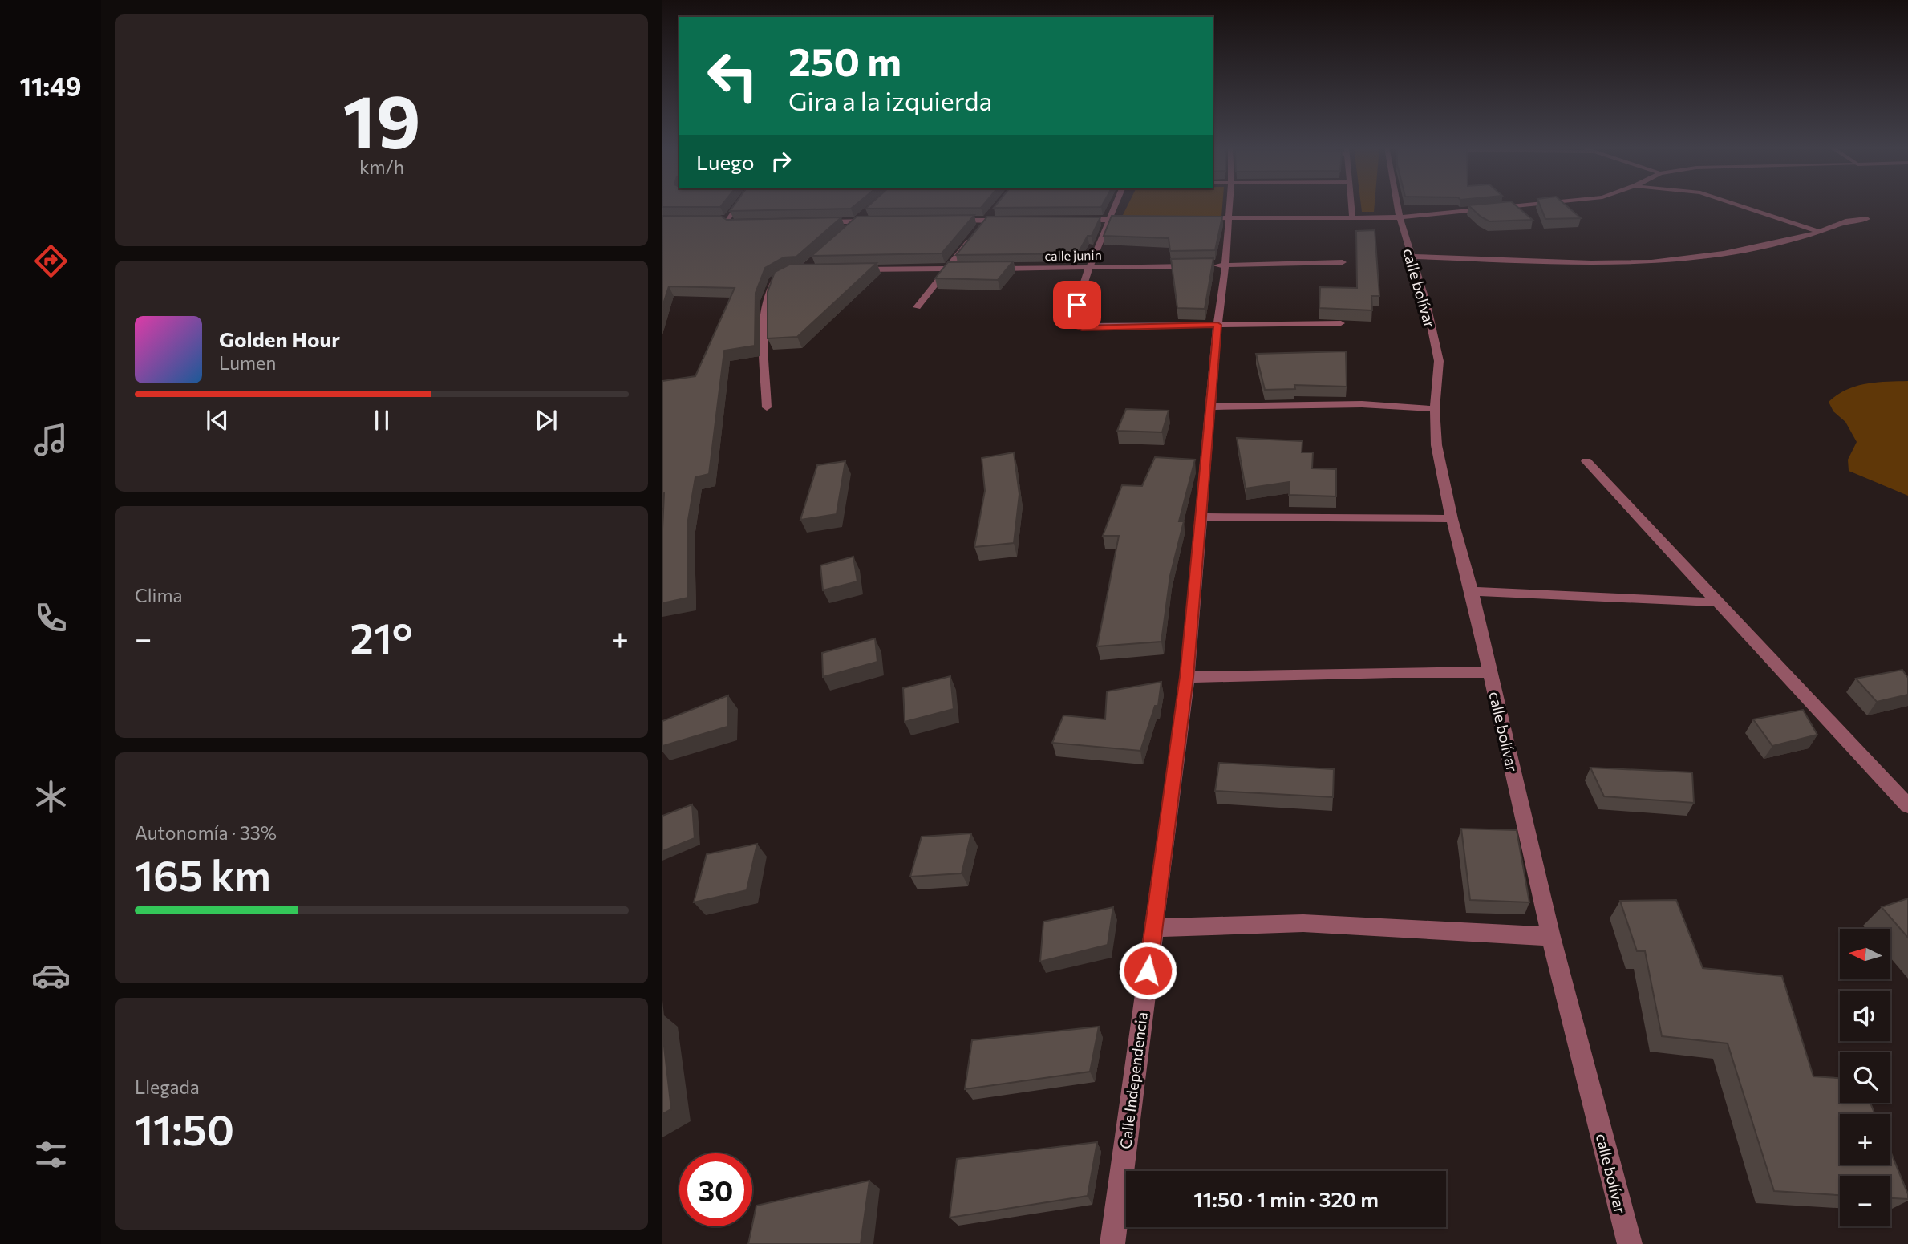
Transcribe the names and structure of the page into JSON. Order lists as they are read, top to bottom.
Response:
{
  "streets": {
    "street": ["calle junin", "calle bolívar", "Calle Independencia"]
  },
  "north": "left",
  "page": {
    "tabs": "11:49",
    "tile": [
      ["19", "km/h"],
      "Clima",
      ["Autonomía · 33%", "165 km"],
      ["Llegada", "11:50"]
    ],
    "turn": ["250 m", "Gira a la izquierda"],
    "then": "Luego",
    "song": ["Golden Hour", "Lumen"],
    "heat": ["−", "21°", "+"],
    "map_buttons": ["+", "−"],
    "limit": "30",
    "trip": "11:50 · 1 min · 320 m"
  }
}
